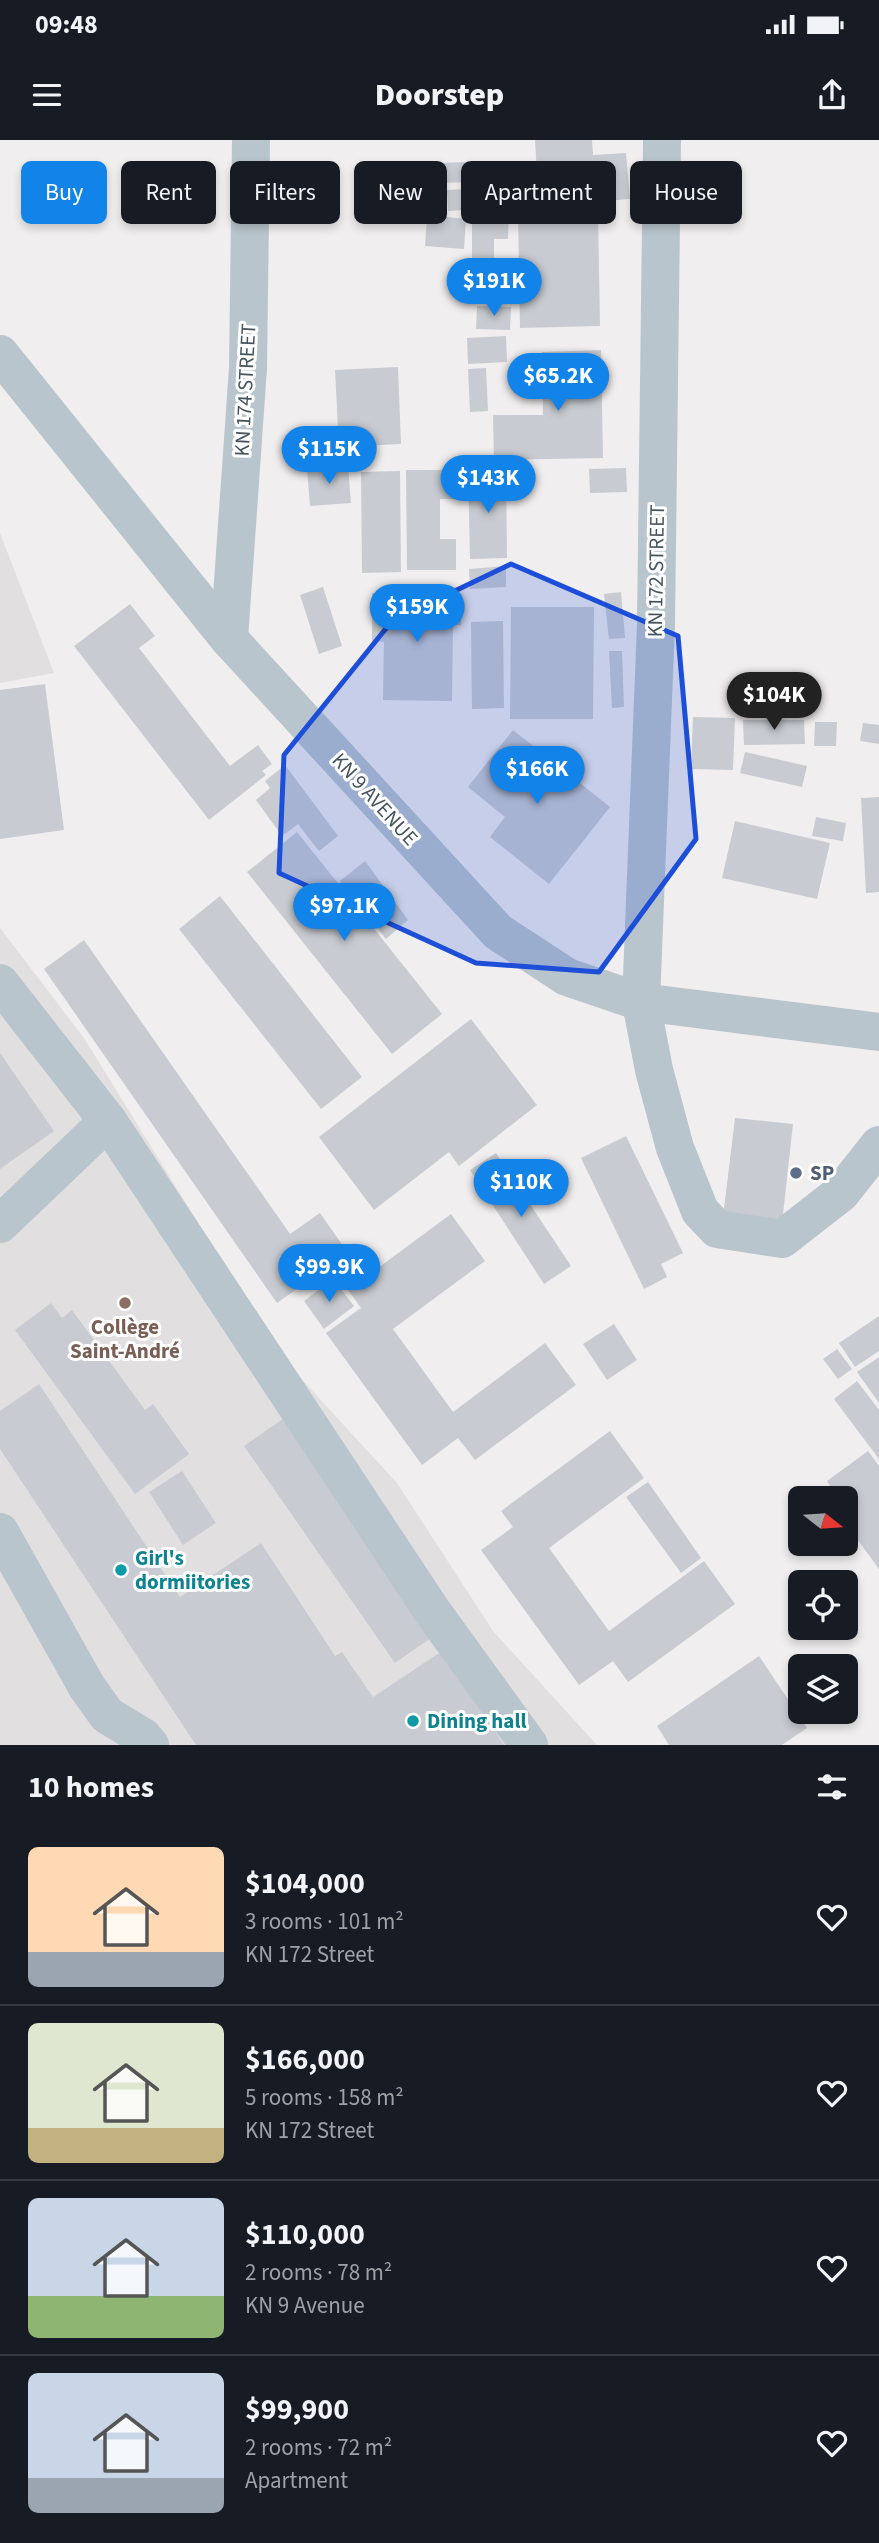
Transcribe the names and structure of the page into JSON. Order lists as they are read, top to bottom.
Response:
{
  "streets": {
    "street": ["KN 174 STREET", "KN 172 STREET", "KN 9 AVENUE"]
  },
  "crossings": [
    ["KN 174 STREET", "KN 9 AVENUE"],
    ["KN 172 STREET", "KN 9 AVENUE"]
  ],
  "places": [
    "SP",
    "Collège Saint-André",
    "Girl's dormiitories",
    "Dining hall"
  ],
  "north": "right",
  "page": {
    "status": "09:48",
    "header": "Doorstep",
    "chip": [
      "Buy",
      "Rent",
      "Filters",
      "New",
      "Apartment",
      "House"
    ],
    "price": [
      "$191K",
      "$65.2K",
      "$115K",
      "$143K",
      "$159K",
      "$104K",
      "$166K",
      "$97.1K",
      "$110K",
      "$99.9K"
    ],
    "heading": "10 homes",
    "list": [
      {
        "name": "$104,000",
        "note": "3 rooms · 101 m² · KN 172 Street"
      },
      {
        "name": "$166,000",
        "note": "5 rooms · 158 m² · KN 172 Street"
      },
      {
        "name": "$110,000",
        "note": "2 rooms · 78 m² · KN 9 Avenue"
      },
      {
        "name": "$99,900",
        "note": "2 rooms · 72 m² · Apartment"
      }
    ]
  }
}
